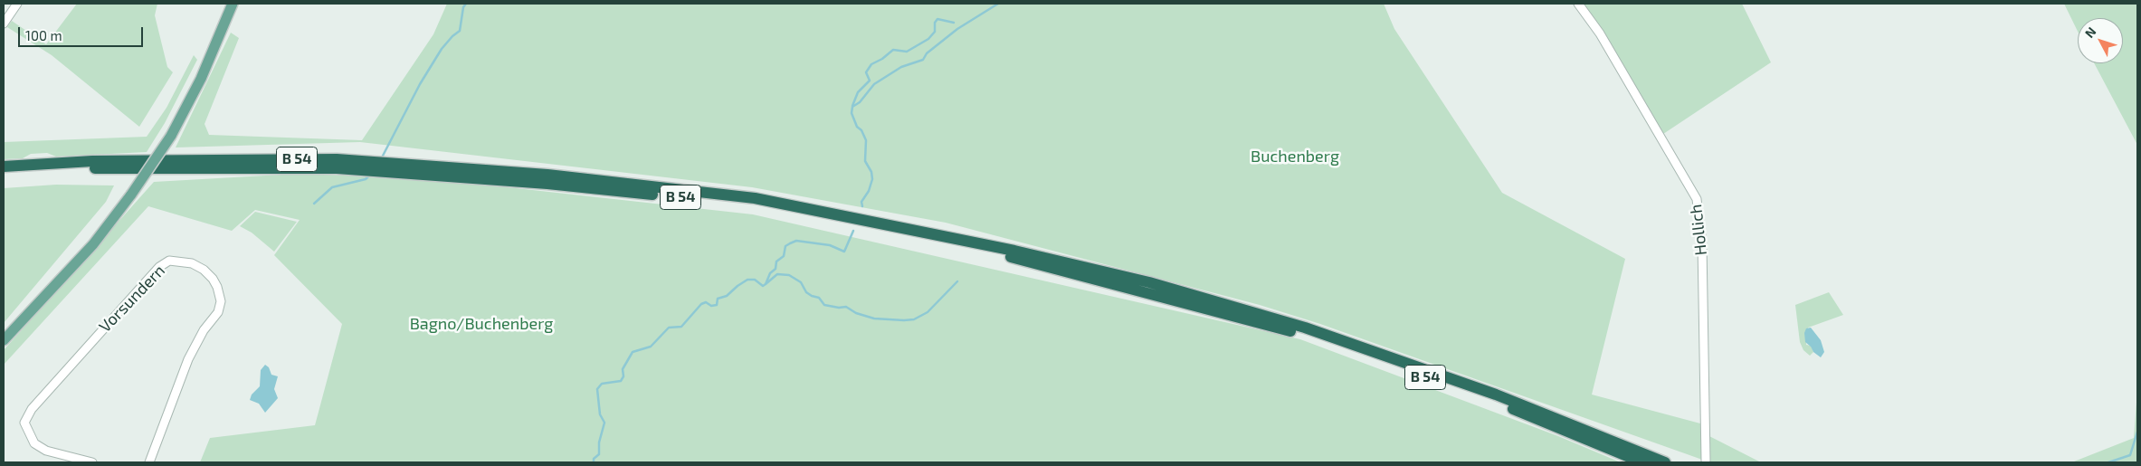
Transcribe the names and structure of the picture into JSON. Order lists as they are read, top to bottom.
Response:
{
  "streets": {
    "highway": ["B 54"],
    "street": ["Hollich", "Vorsundern"]
  },
  "parks": ["Buchenberg", "Bagno/Buchenberg"],
  "scale_bar": "100 m",
  "north": "top left"
}
